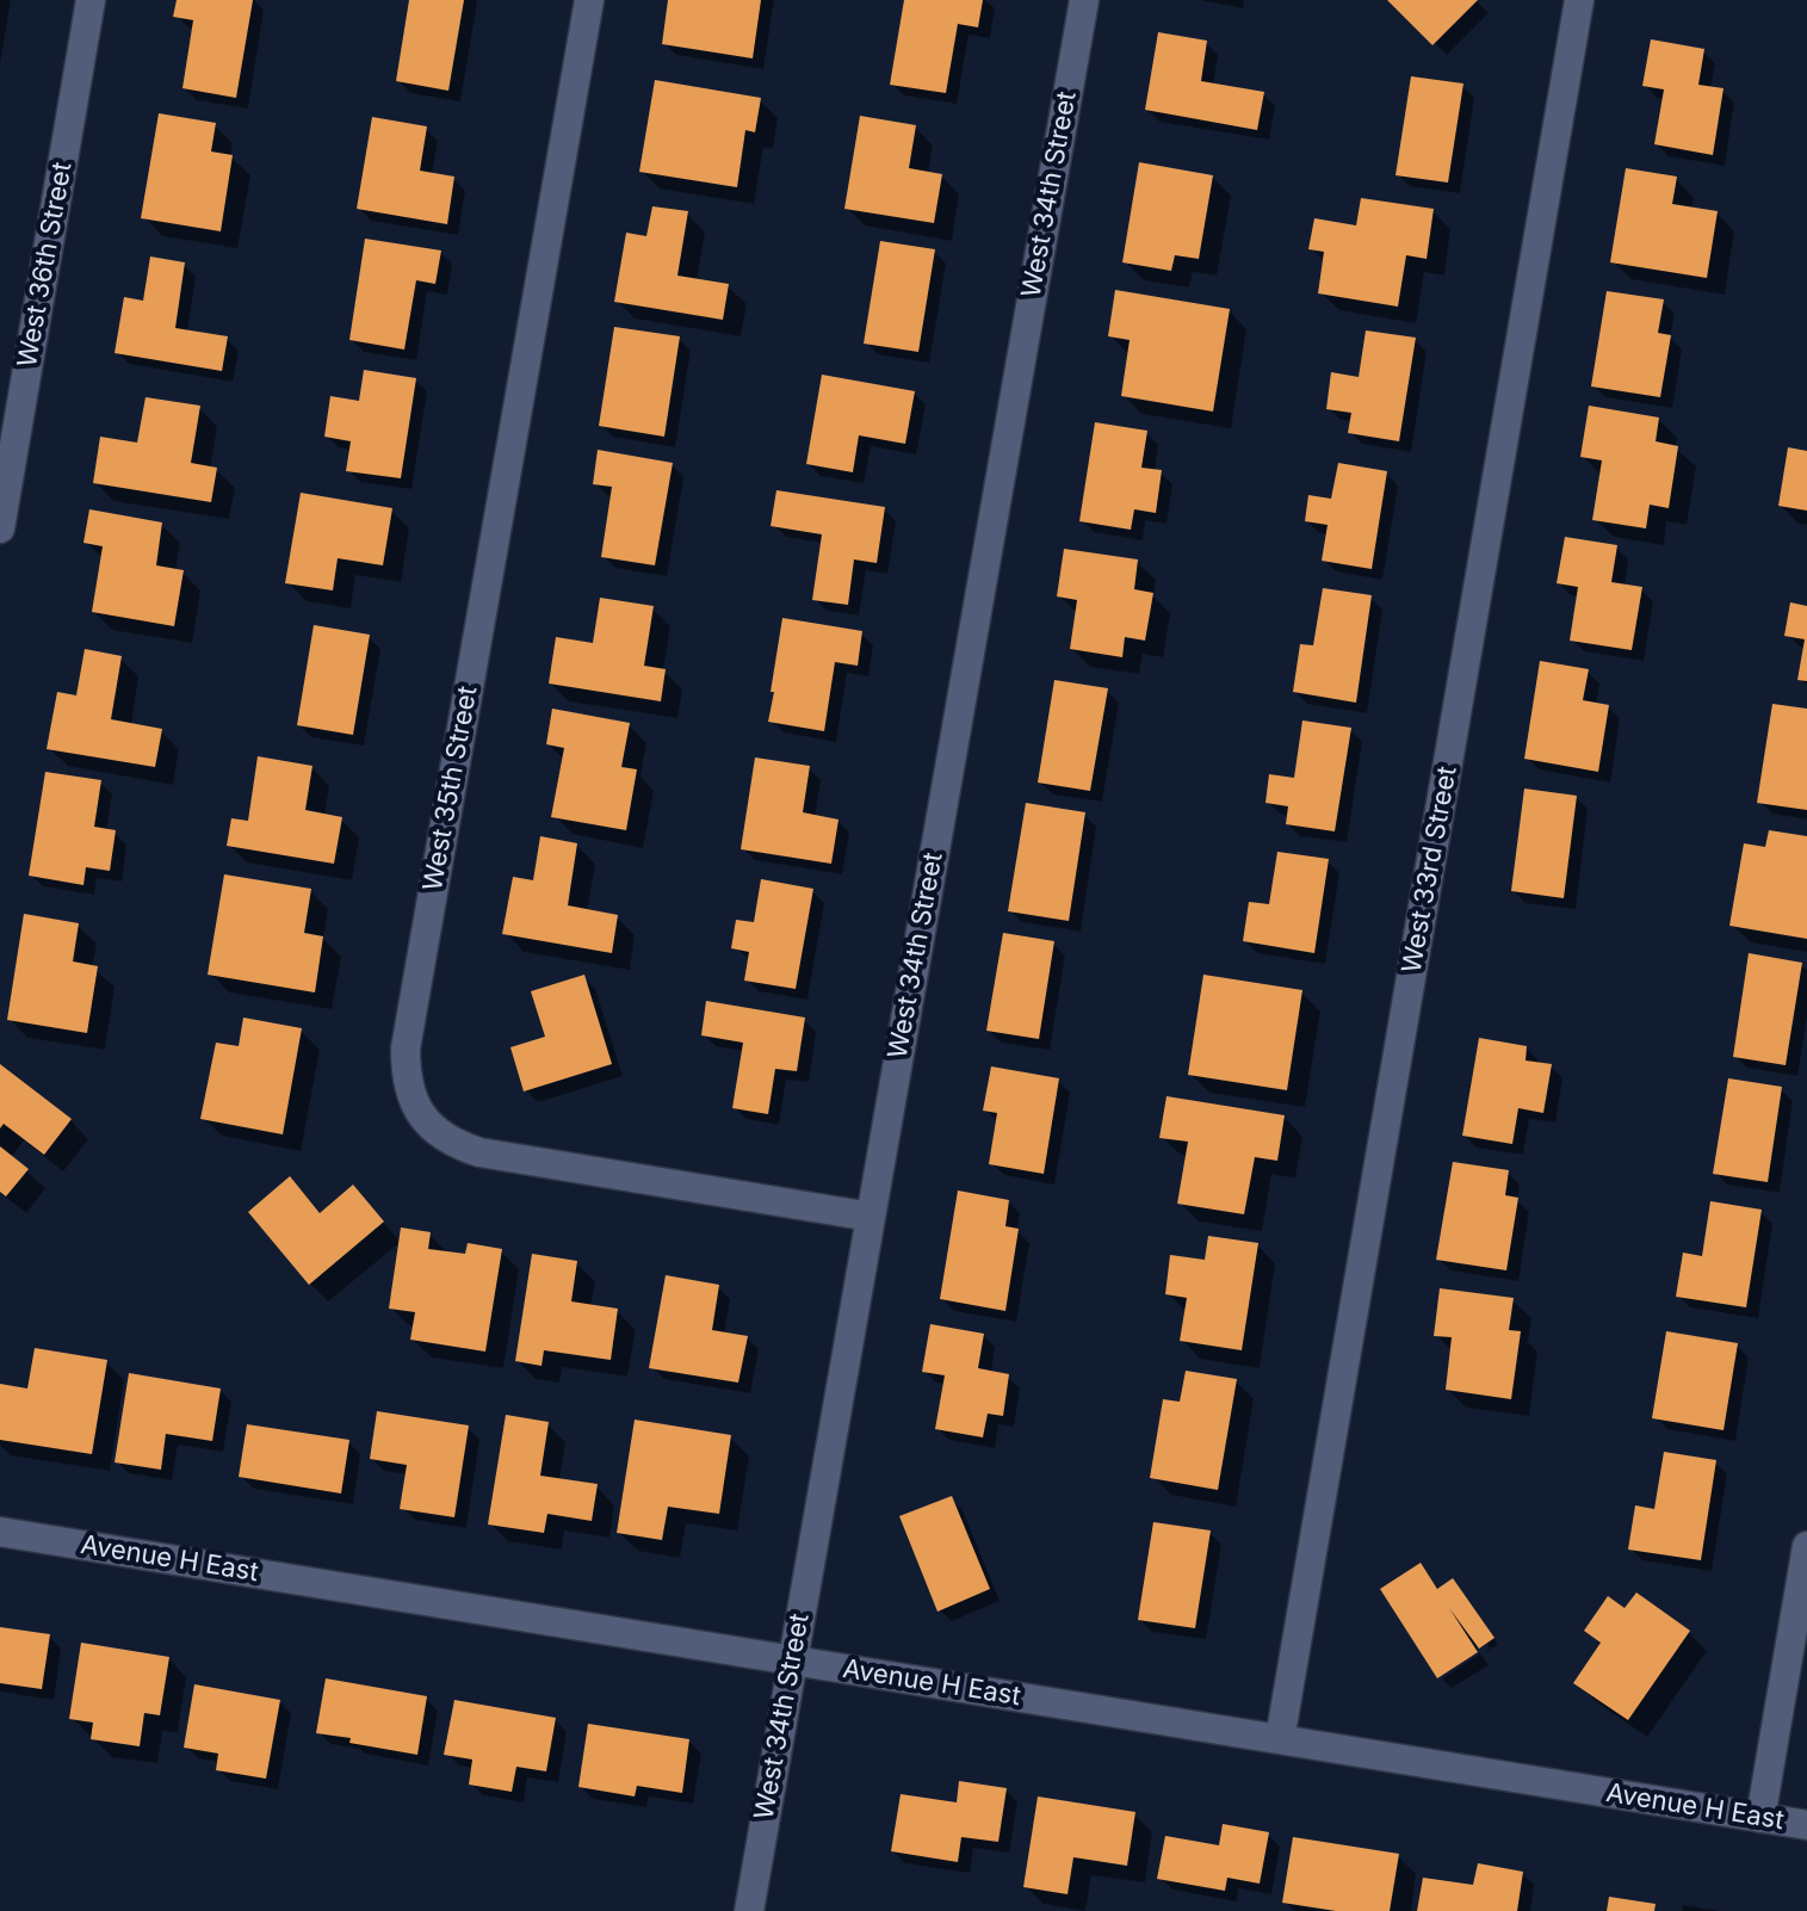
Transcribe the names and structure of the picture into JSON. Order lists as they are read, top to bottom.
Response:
{
  "streets": {
    "street": [
      "West 34th Street",
      "West 36th Street",
      "West 35th Street",
      "West 33rd Street",
      "Avenue H East"
    ]
  },
  "crossings": [
    ["West 34th Street", "West 35th Street"],
    ["West 34th Street", "Avenue H East"],
    ["West 33rd Street", "Avenue H East"]
  ]
}
